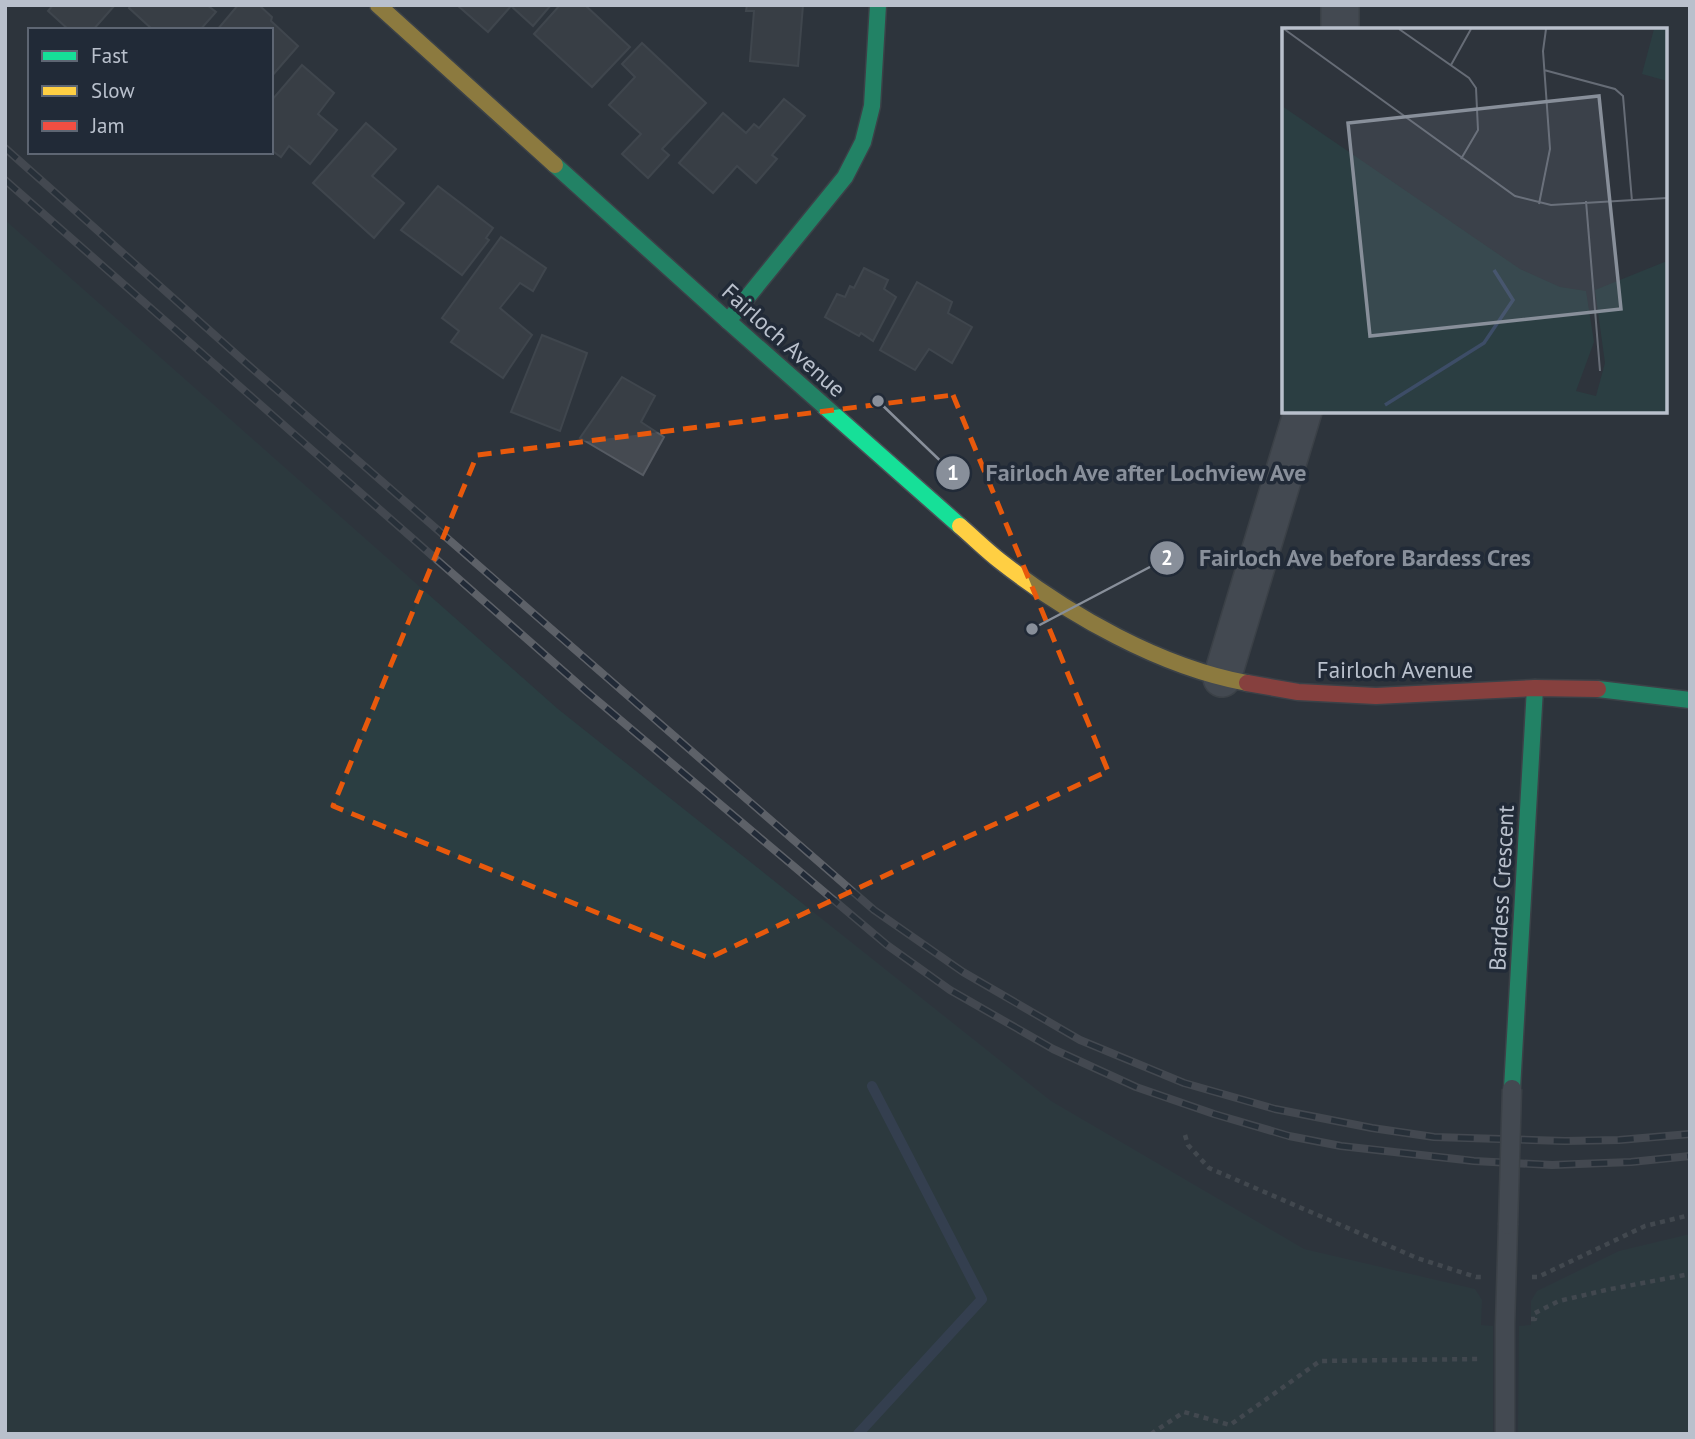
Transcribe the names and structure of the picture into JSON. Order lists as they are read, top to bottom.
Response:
{
  "streets": {
    "street": ["Fairloch Avenue", "Bardess Crescent"]
  },
  "crossings": [
    ["Fairloch Avenue", "Bardess Crescent"]
  ],
  "places": ["Fairloch Ave after Lochview Ave", "Fairloch Ave before Bardess Cres"],
  "legend": ["Fast", "Slow", "Jam"]
}
